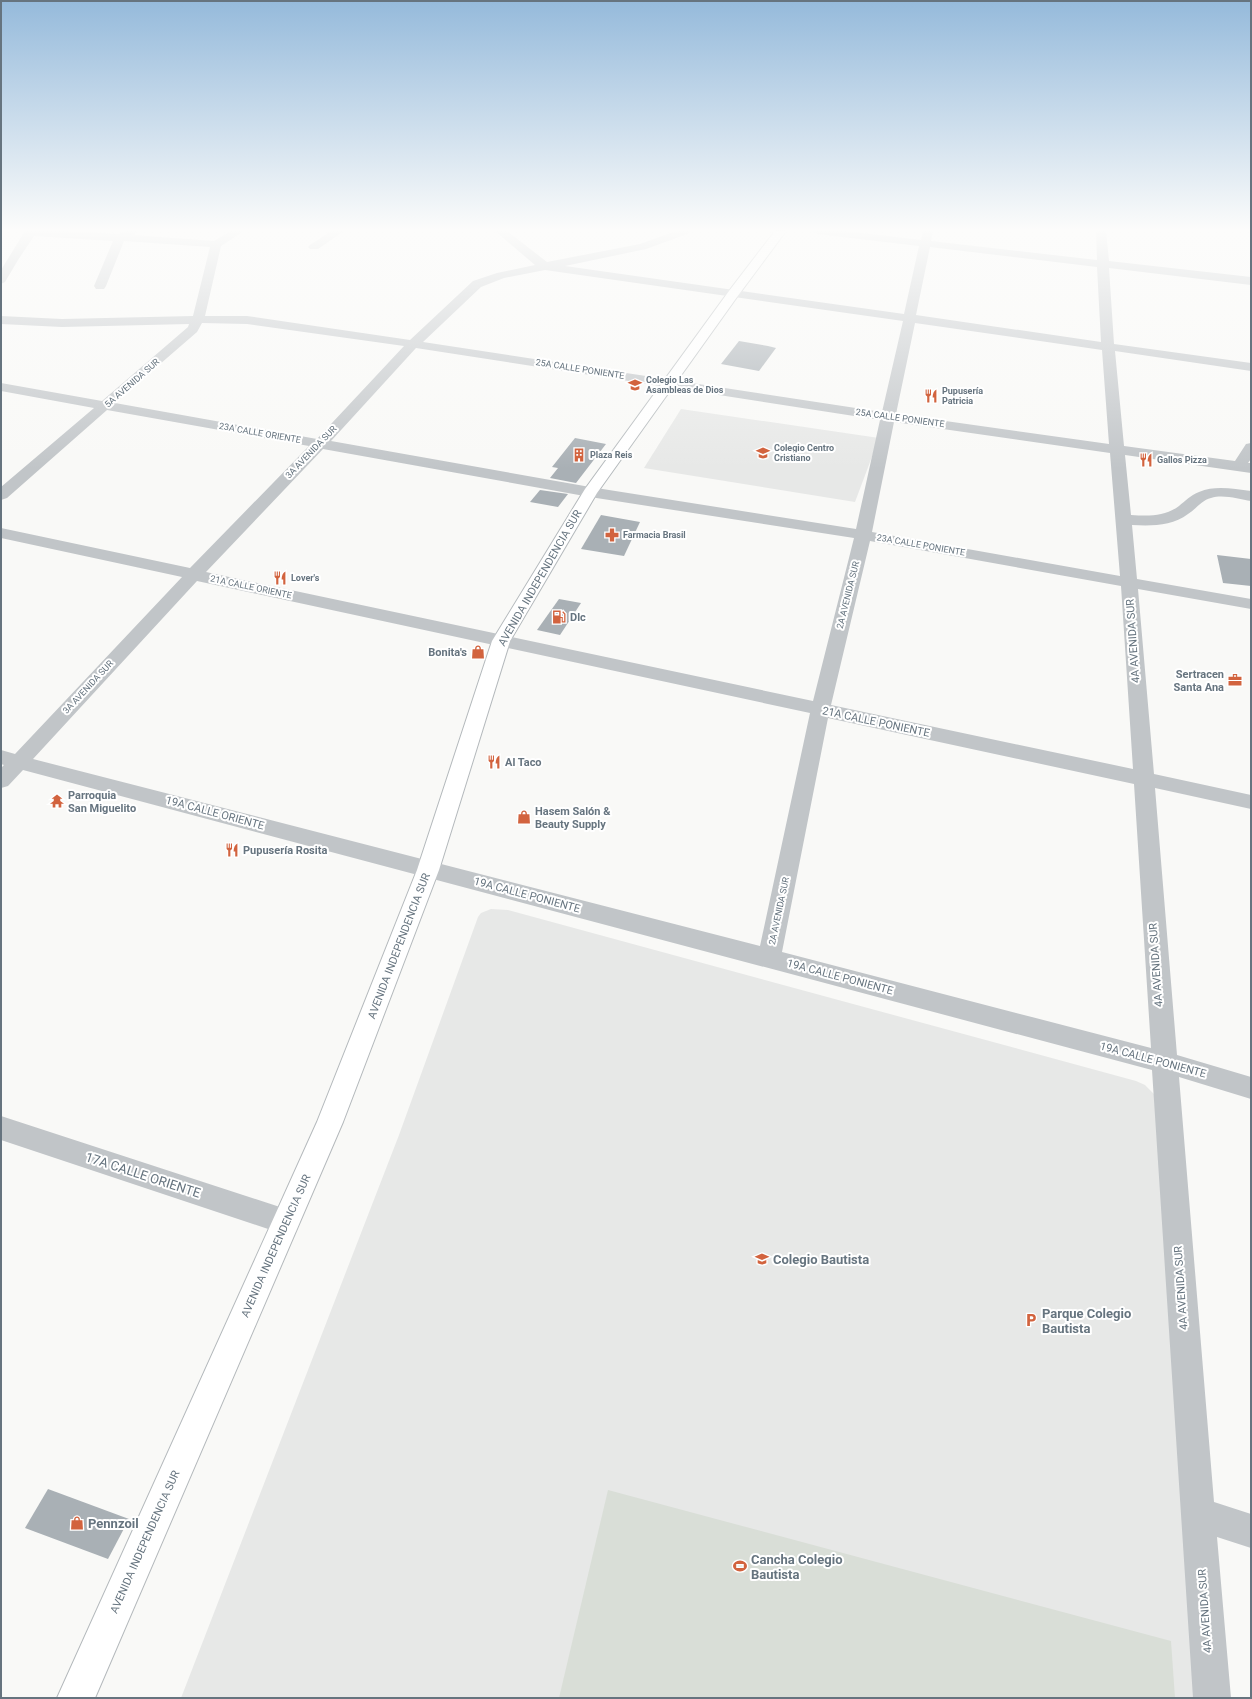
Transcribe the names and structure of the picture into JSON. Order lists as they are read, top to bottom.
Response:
{
  "streets": {
    "main road": ["AVENIDA INDEPENDENCIA SUR"],
    "street": [
      "25A CALLE PONIENTE",
      "5A AVENIDA SUR",
      "23A CALLE ORIENTE",
      "3A AVENIDA SUR",
      "23A CALLE PONIENTE",
      "21A CALLE ORIENTE",
      "2A AVENIDA SUR",
      "4A AVENIDA SUR",
      "21A CALLE PONIENTE",
      "19A CALLE ORIENTE",
      "19A CALLE PONIENTE",
      "17A CALLE ORIENTE"
    ]
  },
  "crossings": [
    ["25A CALLE PONIENTE", "5A AVENIDA SUR"],
    ["25A CALLE PONIENTE", "3A AVENIDA SUR"],
    ["25A CALLE PONIENTE", "AVENIDA INDEPENDENCIA SUR"],
    ["25A CALLE PONIENTE", "2A AVENIDA SUR"],
    ["25A CALLE PONIENTE", "4A AVENIDA SUR"],
    ["5A AVENIDA SUR", "23A CALLE ORIENTE"],
    ["23A CALLE ORIENTE", "3A AVENIDA SUR"],
    ["23A CALLE ORIENTE", "23A CALLE PONIENTE"],
    ["23A CALLE ORIENTE", "AVENIDA INDEPENDENCIA SUR"],
    ["3A AVENIDA SUR", "21A CALLE ORIENTE"],
    ["3A AVENIDA SUR", "19A CALLE ORIENTE"],
    ["23A CALLE PONIENTE", "AVENIDA INDEPENDENCIA SUR"],
    ["23A CALLE PONIENTE", "2A AVENIDA SUR"],
    ["23A CALLE PONIENTE", "4A AVENIDA SUR"],
    ["AVENIDA INDEPENDENCIA SUR", "21A CALLE ORIENTE"],
    ["AVENIDA INDEPENDENCIA SUR", "21A CALLE PONIENTE"],
    ["AVENIDA INDEPENDENCIA SUR", "19A CALLE ORIENTE"],
    ["AVENIDA INDEPENDENCIA SUR", "19A CALLE PONIENTE"],
    ["AVENIDA INDEPENDENCIA SUR", "17A CALLE ORIENTE"],
    ["21A CALLE ORIENTE", "21A CALLE PONIENTE"],
    ["2A AVENIDA SUR", "21A CALLE PONIENTE"],
    ["2A AVENIDA SUR", "19A CALLE PONIENTE"],
    ["4A AVENIDA SUR", "21A CALLE PONIENTE"],
    ["4A AVENIDA SUR", "19A CALLE PONIENTE"],
    ["19A CALLE ORIENTE", "19A CALLE PONIENTE"]
  ],
  "places": {
    "school or university": ["Colegio Las Asambleas de Dios", "Colegio Centro Cristiano", "Colegio Bautista"],
    "restaurant": [
      "Pupusería Patricia",
      "Gallos Pizza",
      "Lover's",
      "Al Taco",
      "Pupusería Rosita"
    ],
    "building": ["Plaza Reis"],
    "pharmacy": ["Farmacia Brasil"],
    "fuel station": ["Dlc"],
    "shop": ["Bonita's", "Hasem Salón & Beauty Supply", "Pennzoil"],
    "office": ["Sertracen Santa Ana"],
    "temple": ["Parroquia San Miguelito"],
    "parking": ["Parque Colegio Bautista"],
    "sports": ["Cancha Colegio Bautista"]
  }
}
